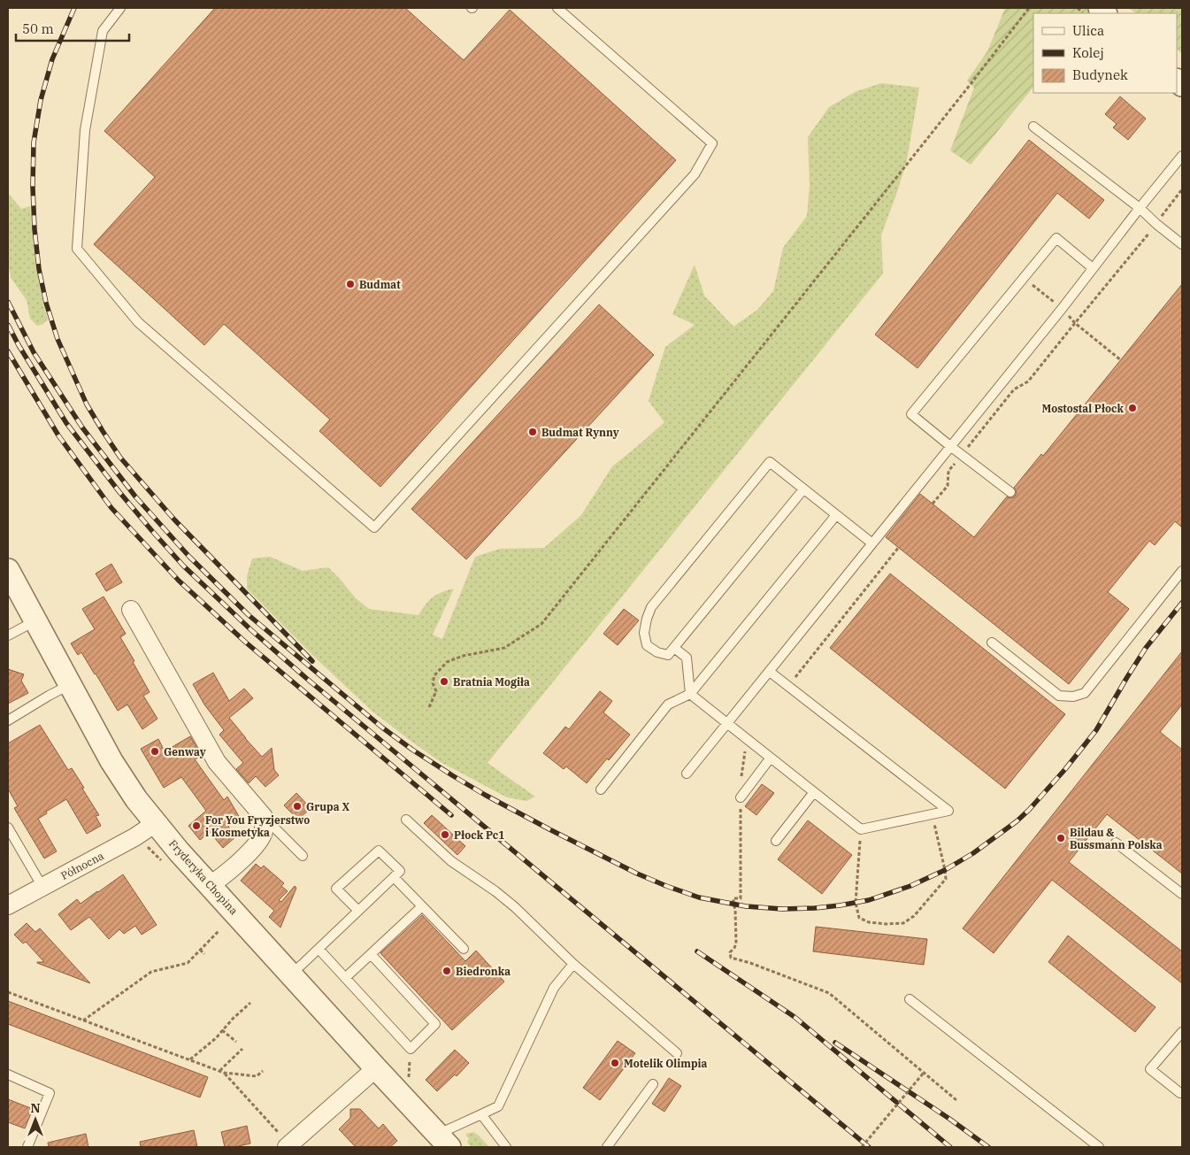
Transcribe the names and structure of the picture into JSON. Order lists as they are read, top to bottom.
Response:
{
  "streets": {
    "street": ["Północna", "Fryderyka Chopina"]
  },
  "crossings": [
    ["Północna", "Fryderyka Chopina"]
  ],
  "places": [
    "Budmat",
    "Mostostal Płock",
    "Budmat Rynny",
    "Bratnia Mogiła",
    "Genway",
    "Grupa X",
    "For You Fryzjerstwo i Kosmetyka",
    "Płock Pc1",
    "Bildau & Bussmann Polska",
    "Biedronka",
    "Motelik Olimpia"
  ],
  "legend": ["Ulica", "Kolej", "Budynek"],
  "scale_bar": "50 m",
  "north": "top"
}
